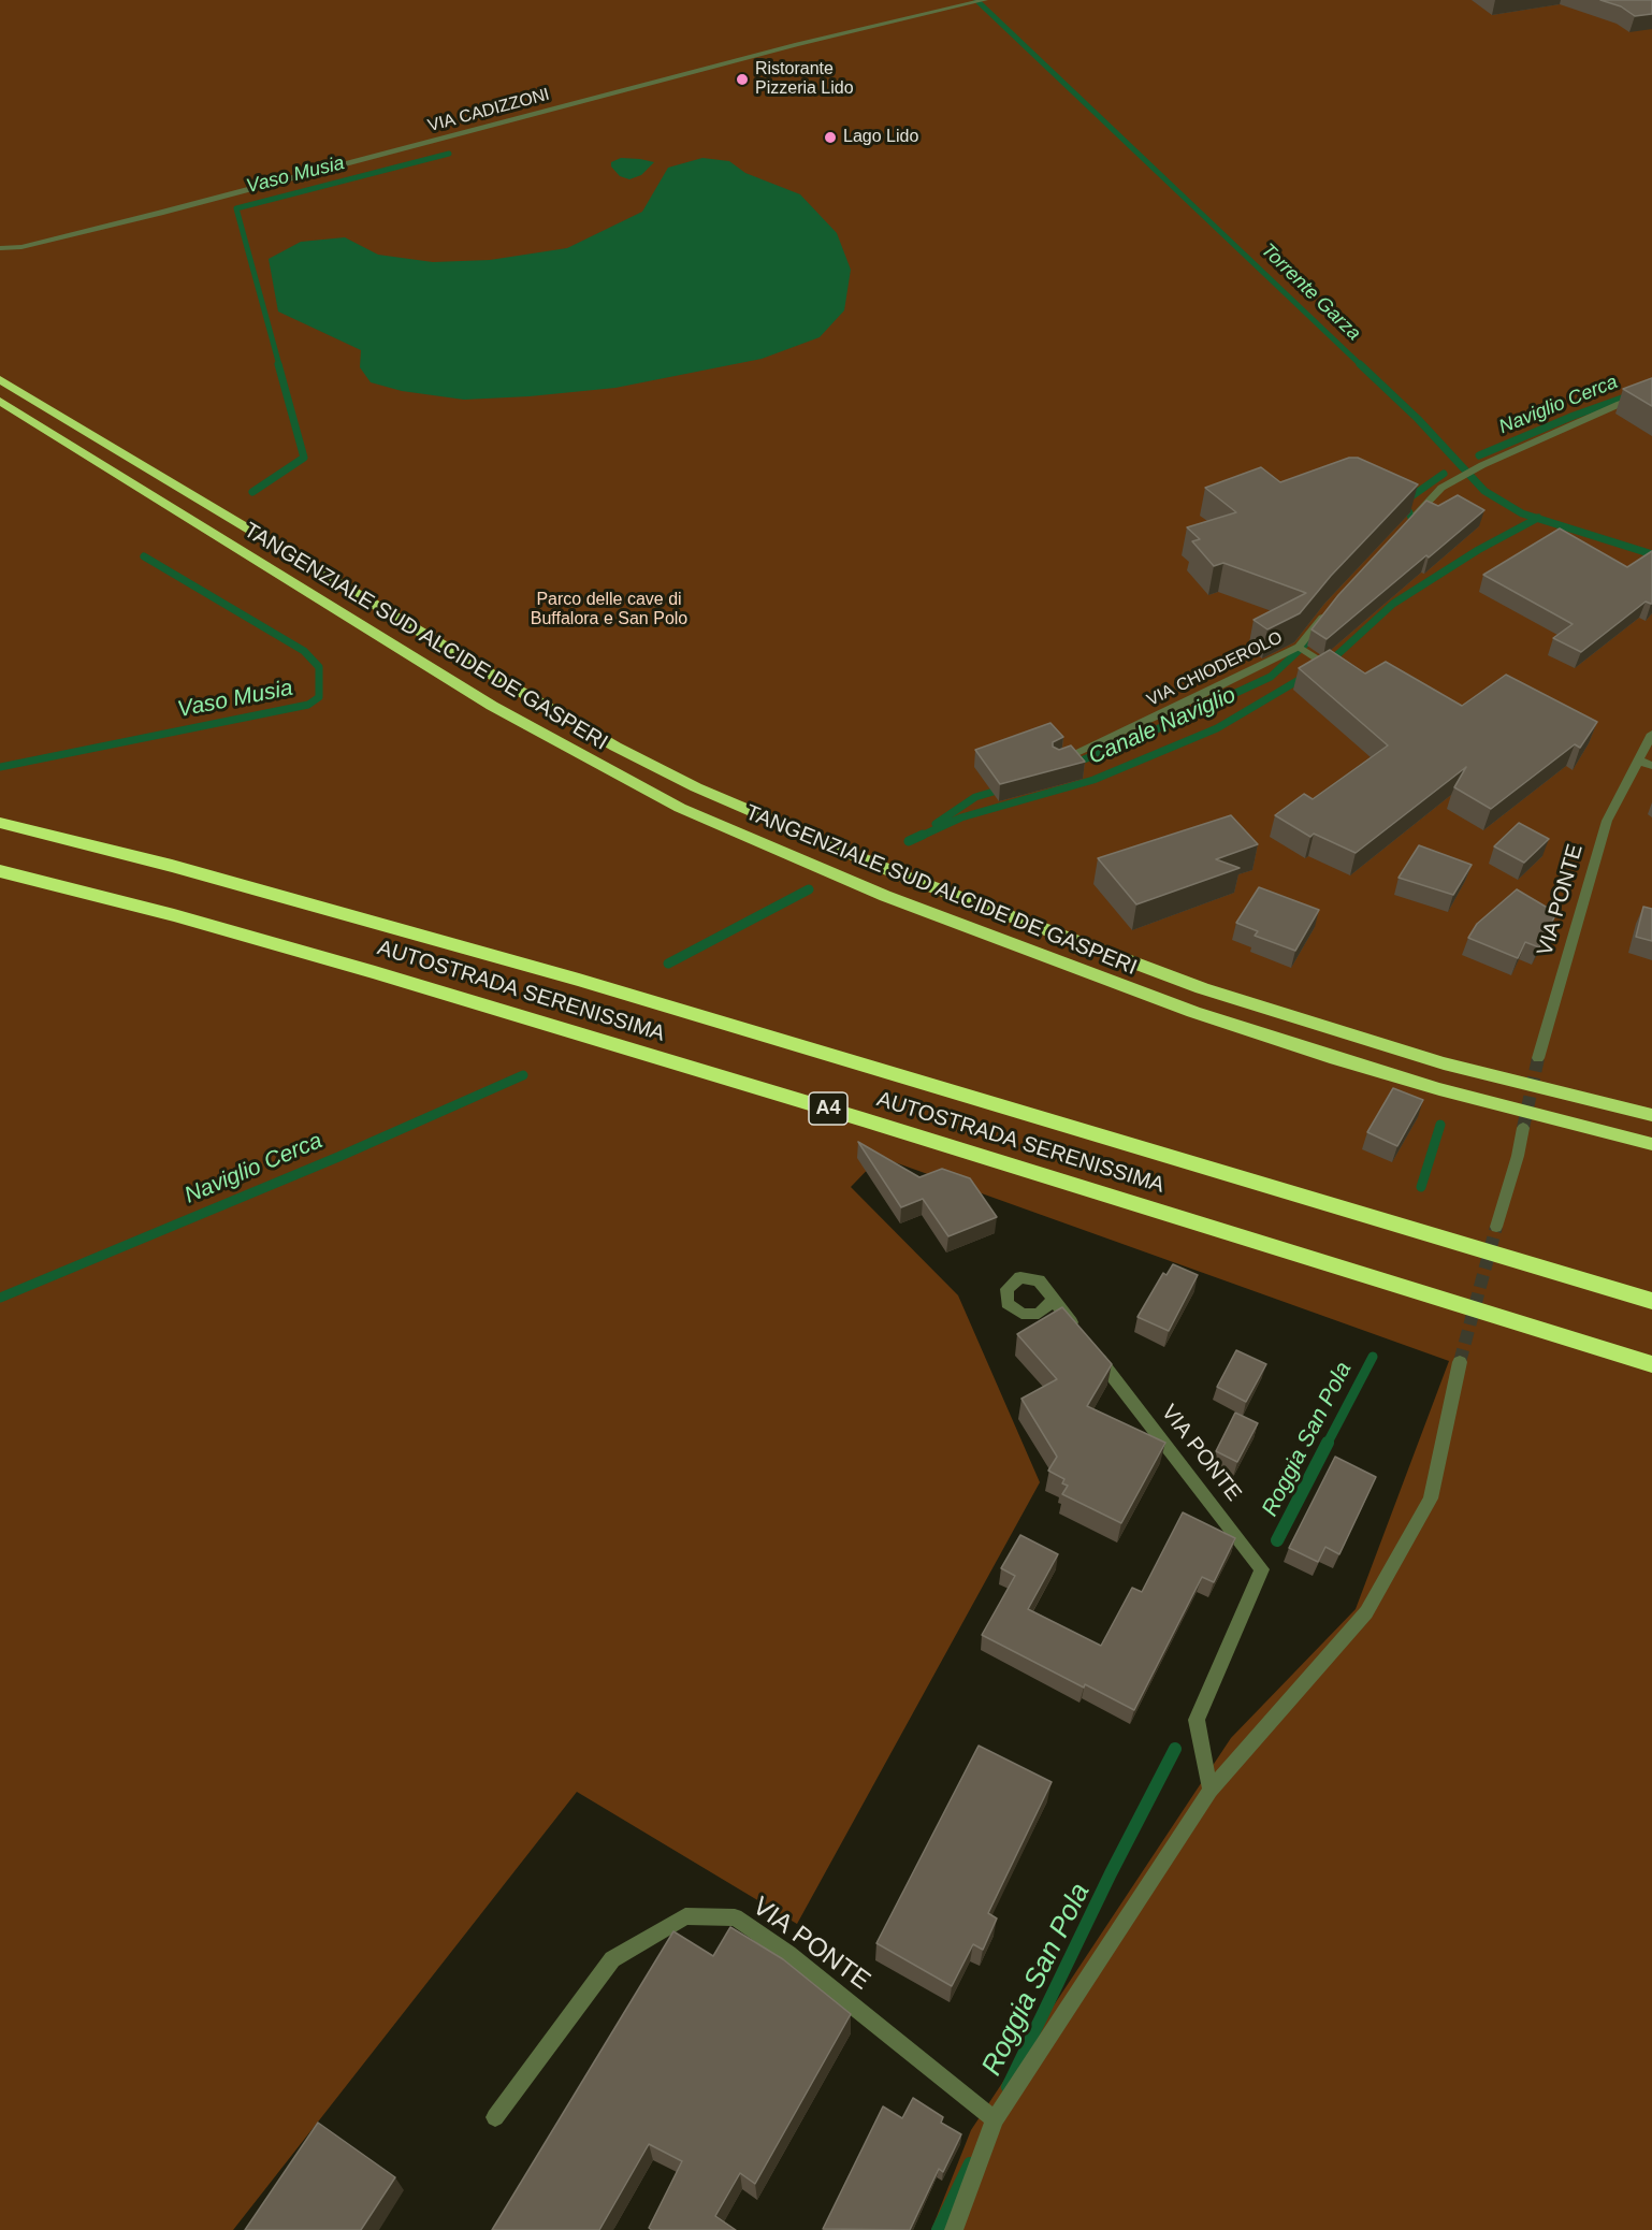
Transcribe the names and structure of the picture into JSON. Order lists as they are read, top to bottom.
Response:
{
  "streets": {
    "highway": ["TANGENZIALE SUD ALCIDE DE GASPERI", "AUTOSTRADA SERENISSIMA", "A4"],
    "street": ["VIA CADIZZONI", "VIA CHIODEROLO", "VIA PONTE"]
  },
  "water": [
    "Vaso Musia",
    "Torrente Garza",
    "Naviglio Cerca",
    "Canale Naviglio",
    "Roggia San Pola"
  ],
  "parks": ["Parco delle cave di Buffalora e San Polo"],
  "places": ["Ristorante Pizzeria Lido", "Lago Lido"]
}
